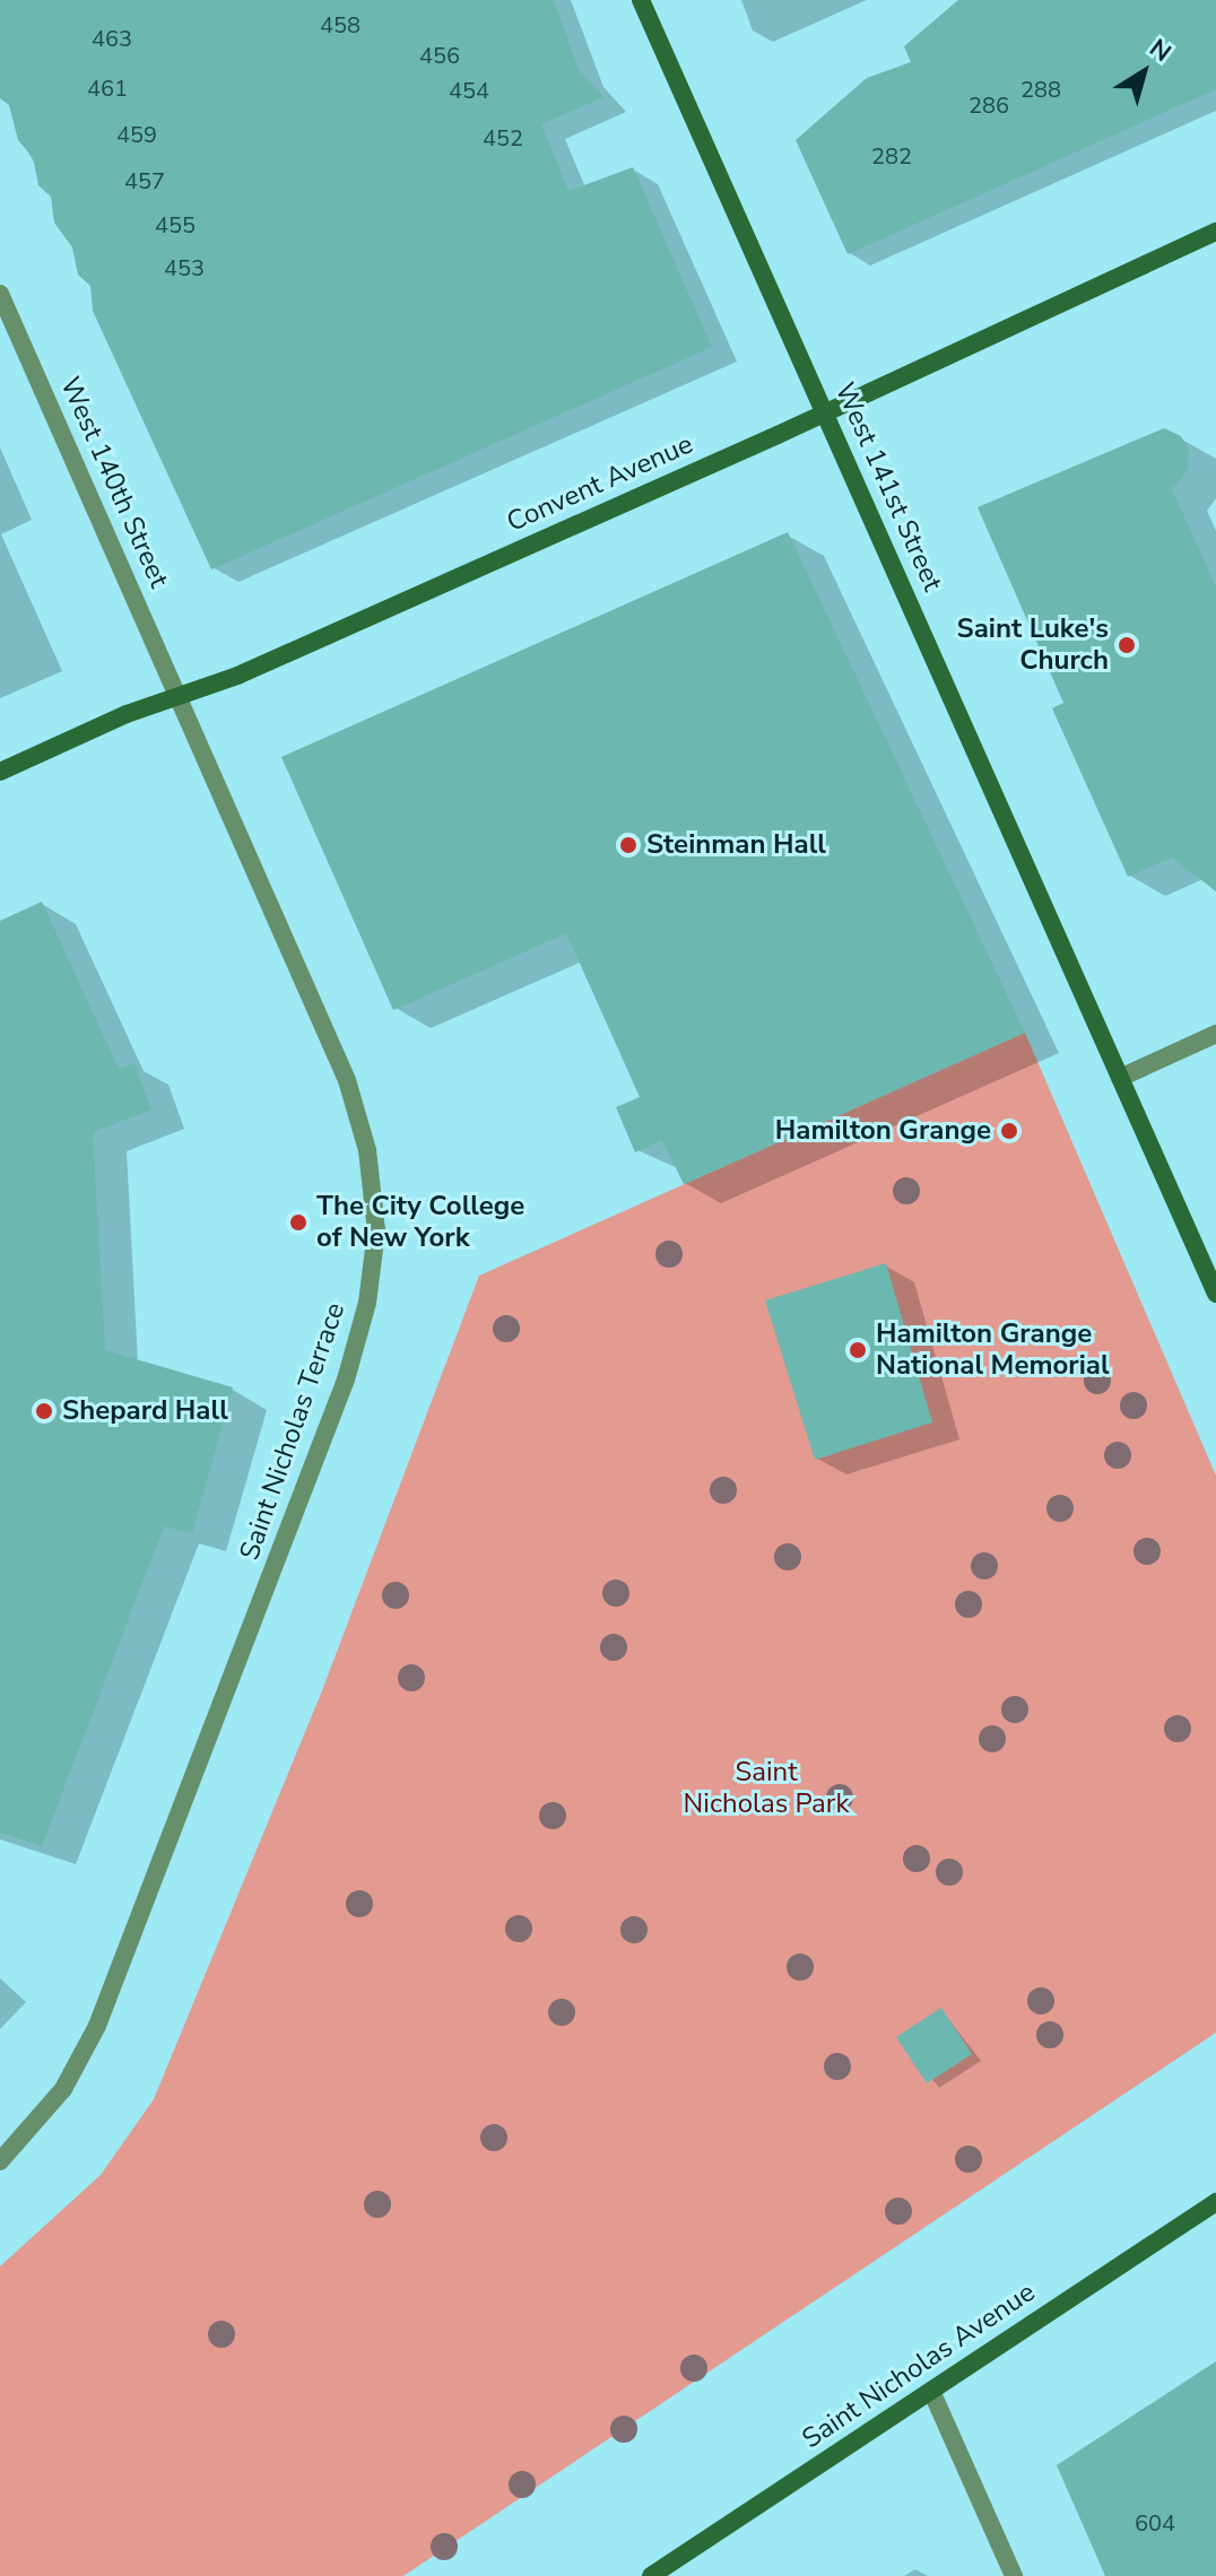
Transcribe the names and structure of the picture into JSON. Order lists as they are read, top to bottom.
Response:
{
  "streets": {
    "street": [
      "West 140th Street",
      "Convent Avenue",
      "West 141st Street",
      "Saint Nicholas Terrace",
      "Saint Nicholas Avenue"
    ]
  },
  "crossings": [
    ["West 140th Street", "Convent Avenue"],
    ["West 140th Street", "Saint Nicholas Terrace"],
    ["Convent Avenue", "West 141st Street"],
    ["Convent Avenue", "Saint Nicholas Terrace"]
  ],
  "parks": ["Saint Nicholas Park"],
  "places": [
    "Saint Luke's Church",
    "Steinman Hall",
    "Hamilton Grange",
    "The City College of New York",
    "Hamilton Grange National Memorial",
    "Shepard Hall"
  ],
  "house_numbers": [
    "458",
    "463",
    "456",
    "461",
    "288",
    "454",
    "286",
    "459",
    "452",
    "282",
    "457",
    "455",
    "453",
    "604"
  ],
  "north": "top right"
}
